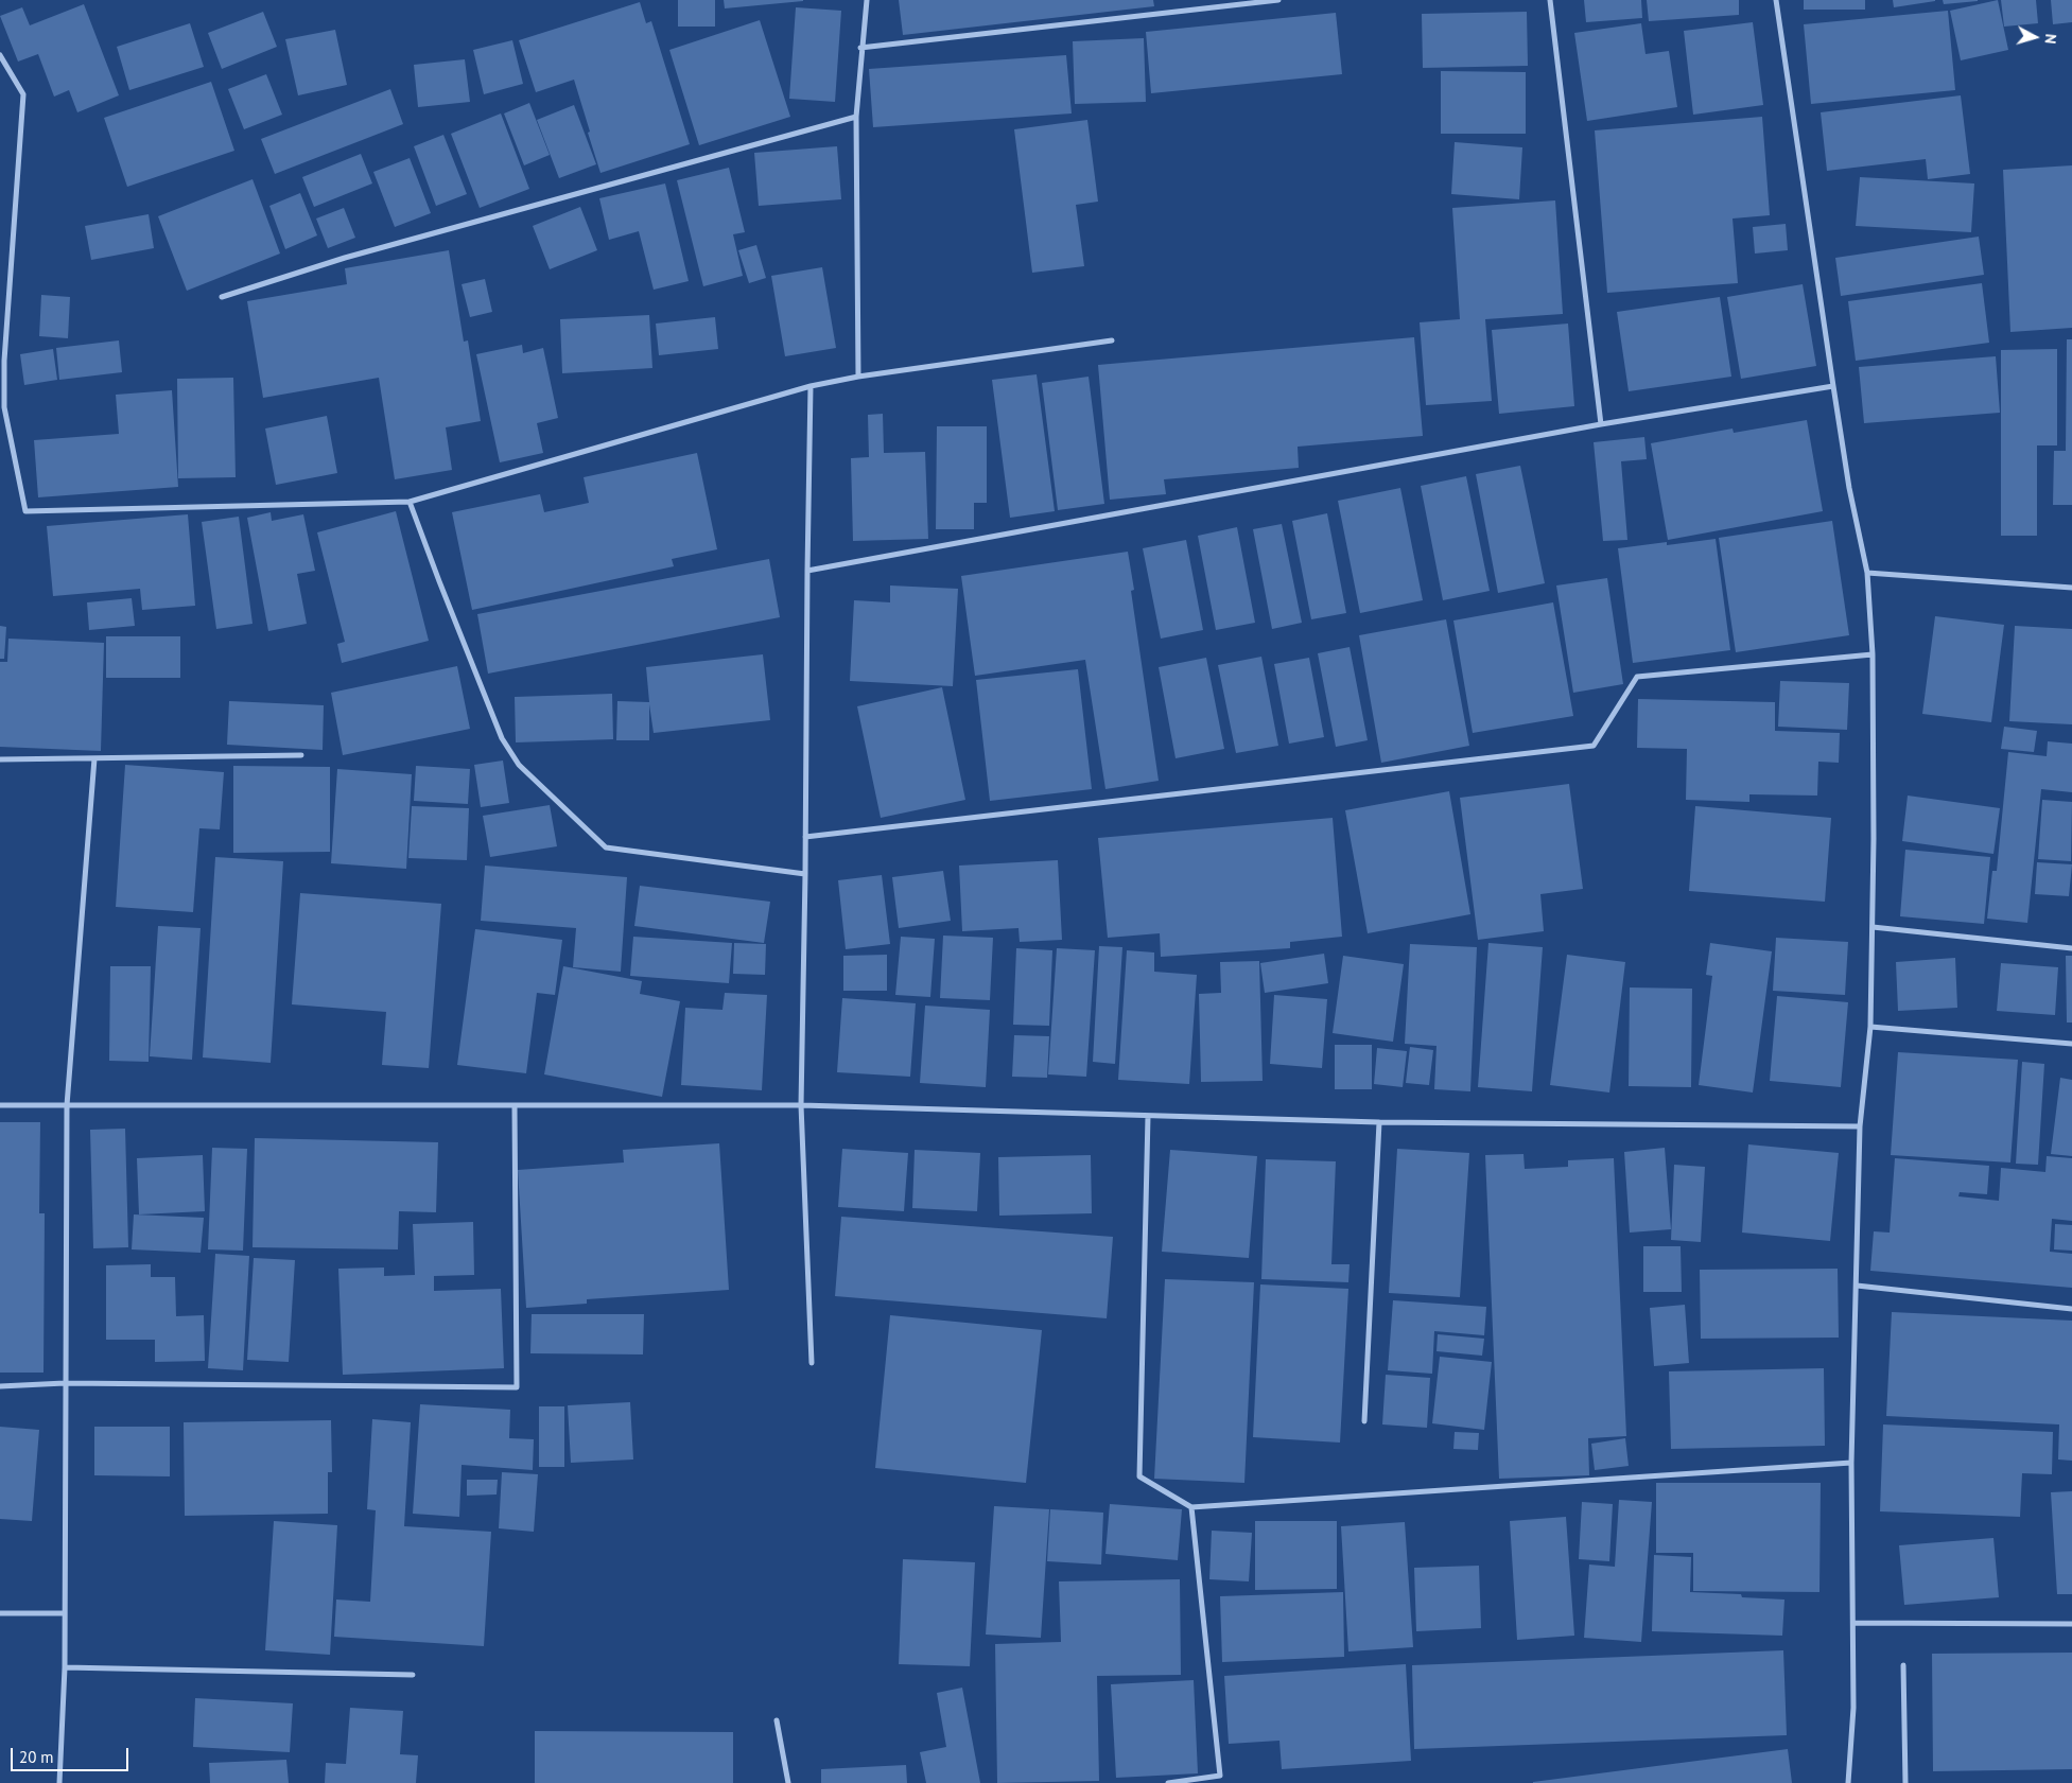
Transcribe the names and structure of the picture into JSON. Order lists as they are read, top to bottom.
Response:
{
  "scale_bar": "20 m",
  "north": "right"
}
